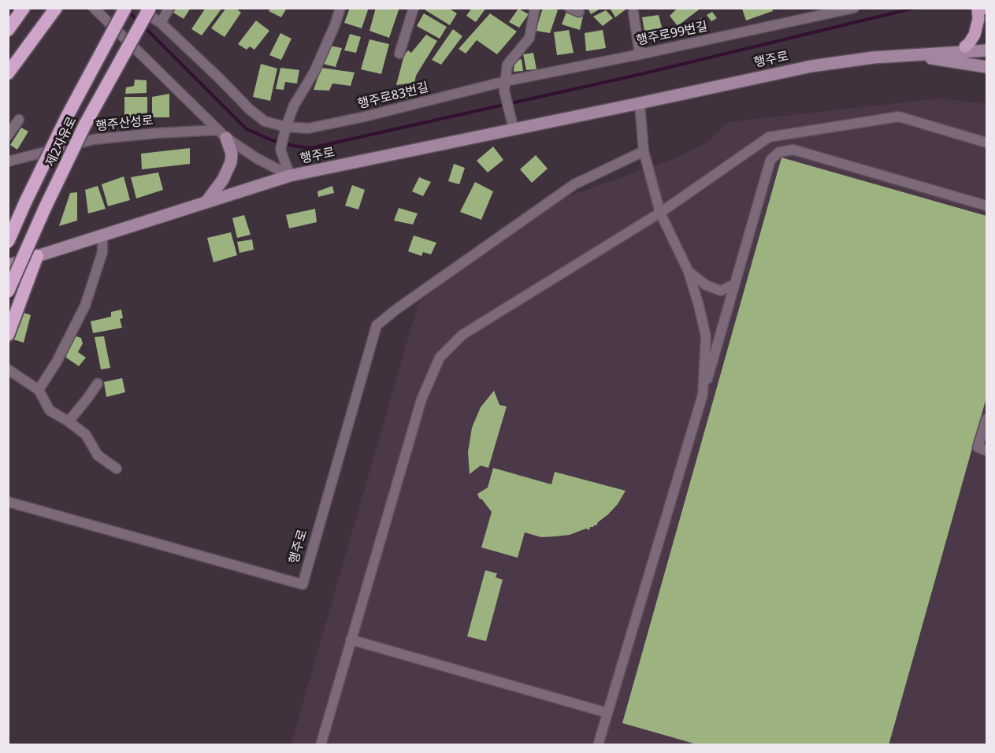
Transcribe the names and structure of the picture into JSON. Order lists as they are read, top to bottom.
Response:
{
  "streets": {
    "highway": ["제2자유로"],
    "main road": ["행주로"],
    "street": ["행주로99번길", "행주로83번길", "행주산성로"]
  },
  "crossings": [
    ["행주로99번길", "행주로83번길"]
  ]
}
